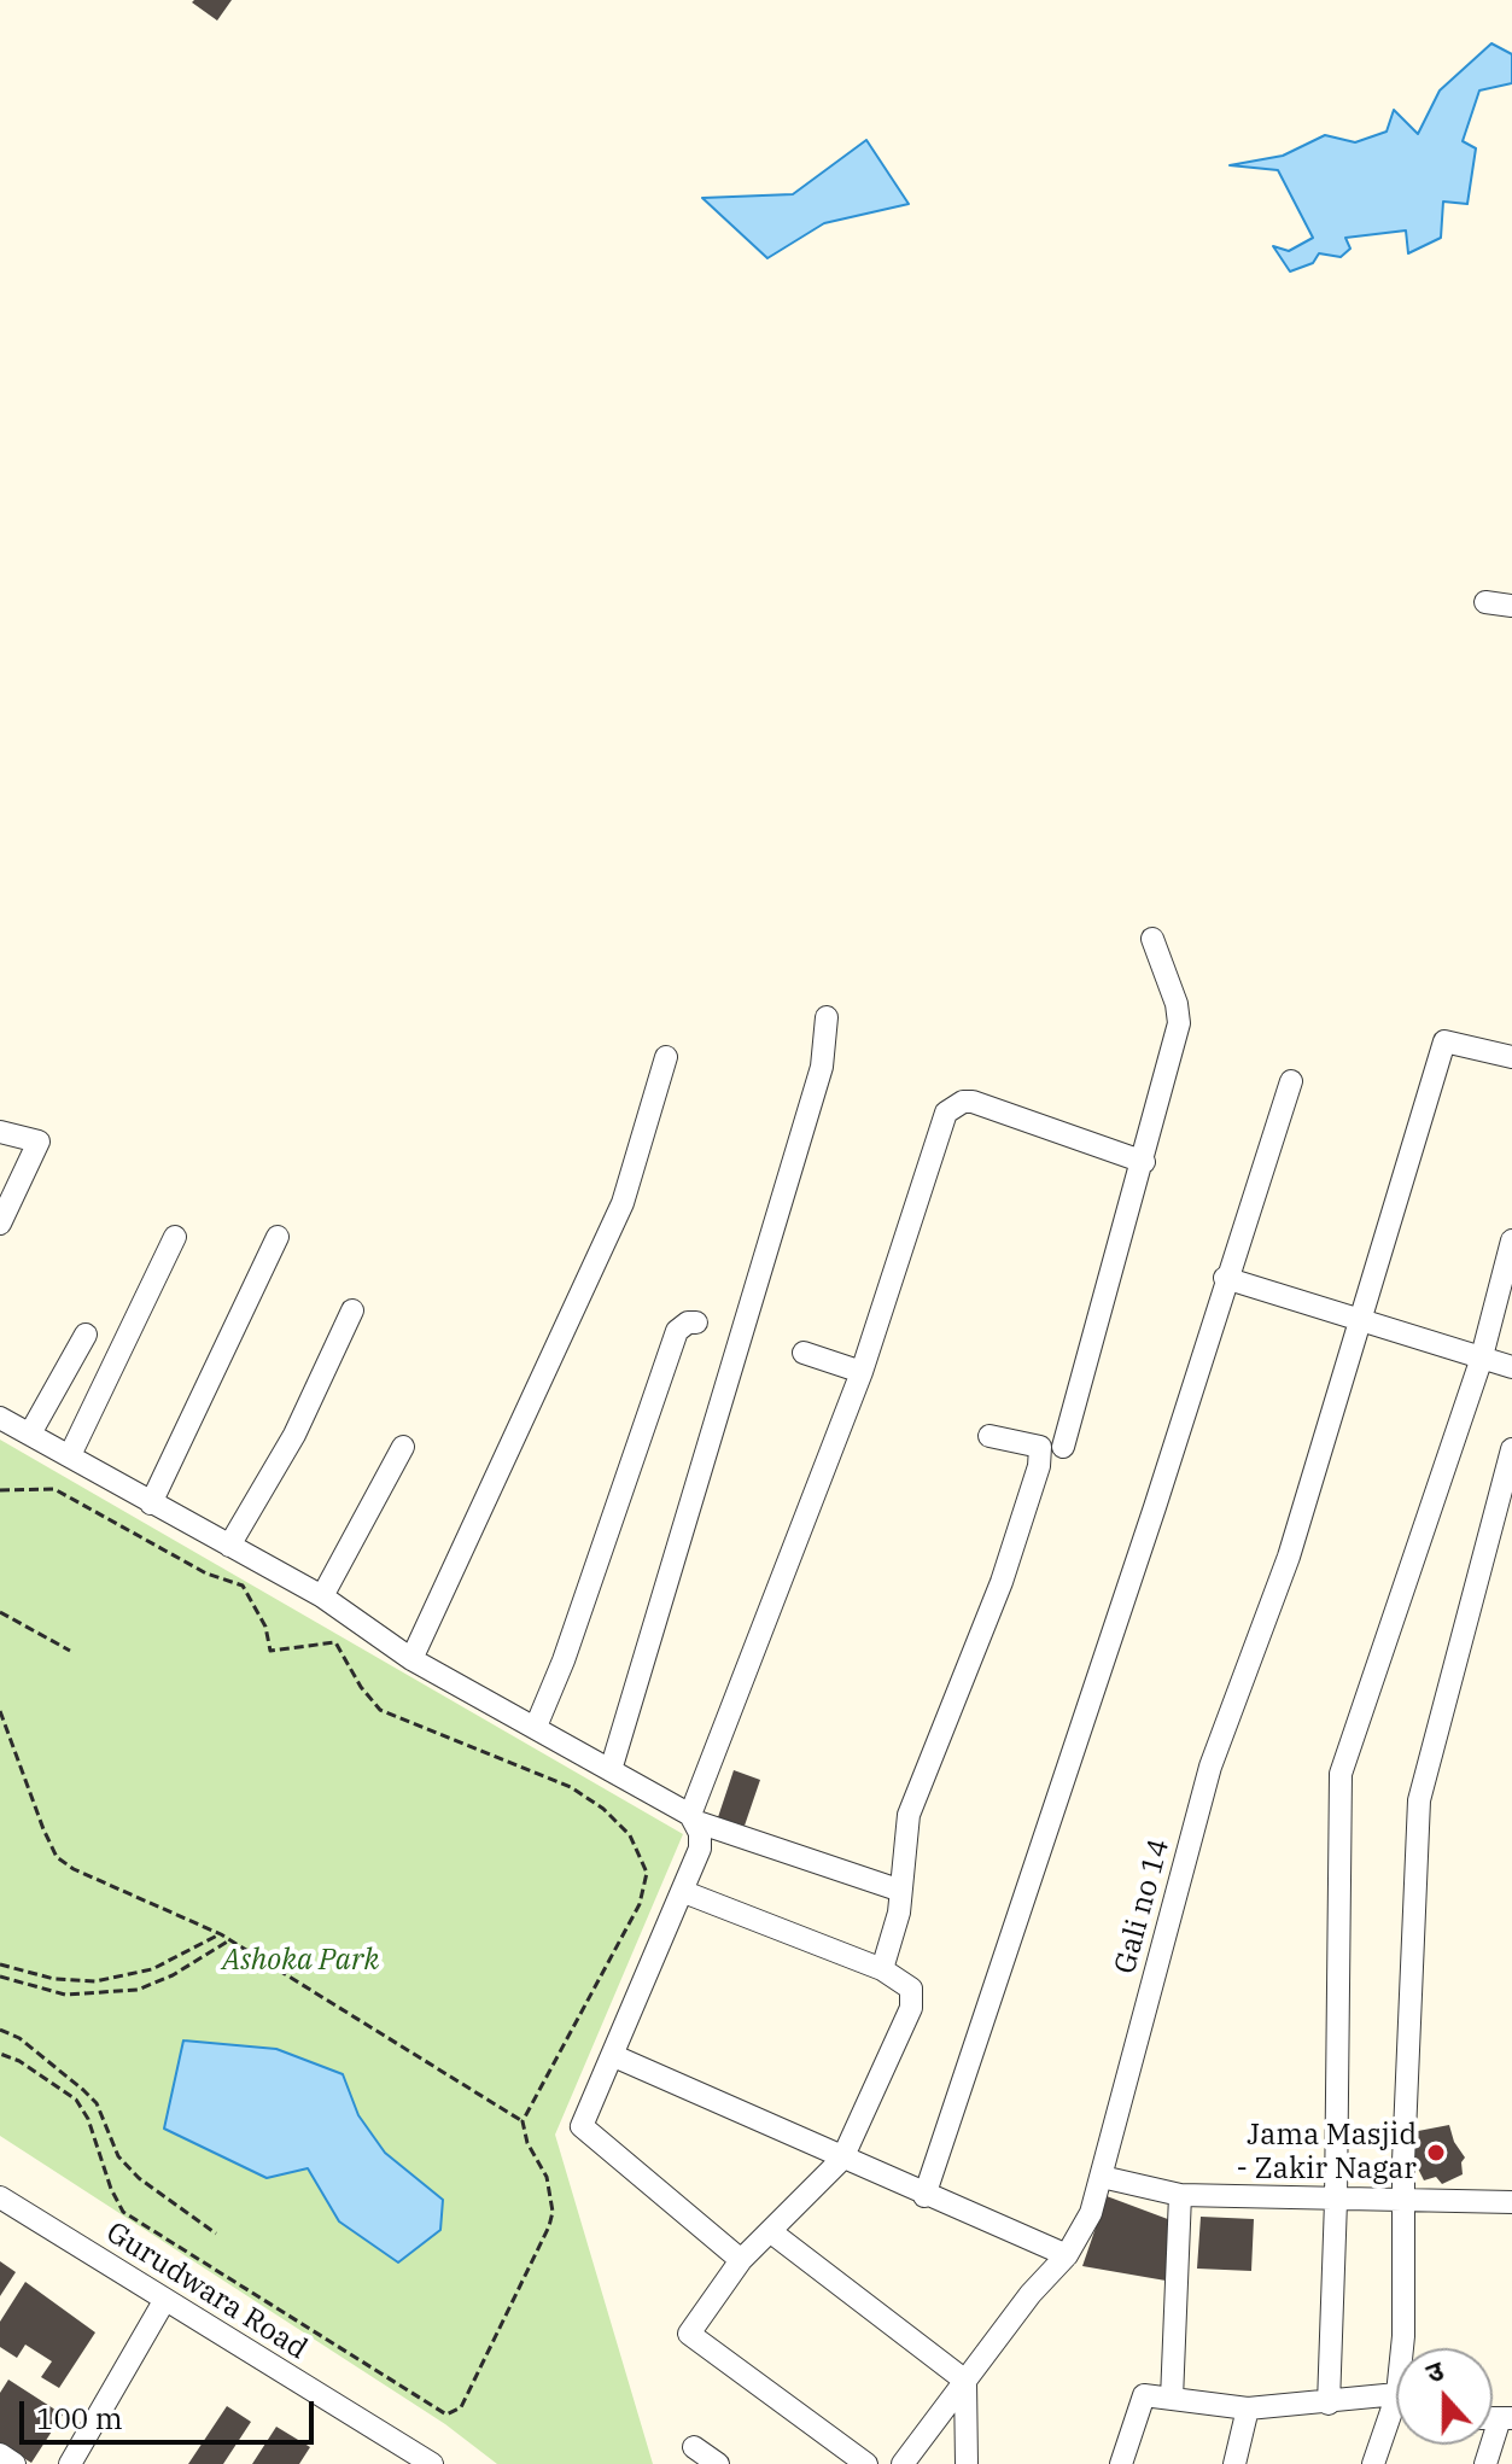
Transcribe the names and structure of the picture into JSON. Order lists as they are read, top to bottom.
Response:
{
  "streets": {
    "street": ["Gali no 14", "Gurudwara Road"]
  },
  "parks": ["Ashoka Park"],
  "places": ["Jama Masjid - Zakir Nagar"],
  "scale_bar": "100 m",
  "north": "top"
}
